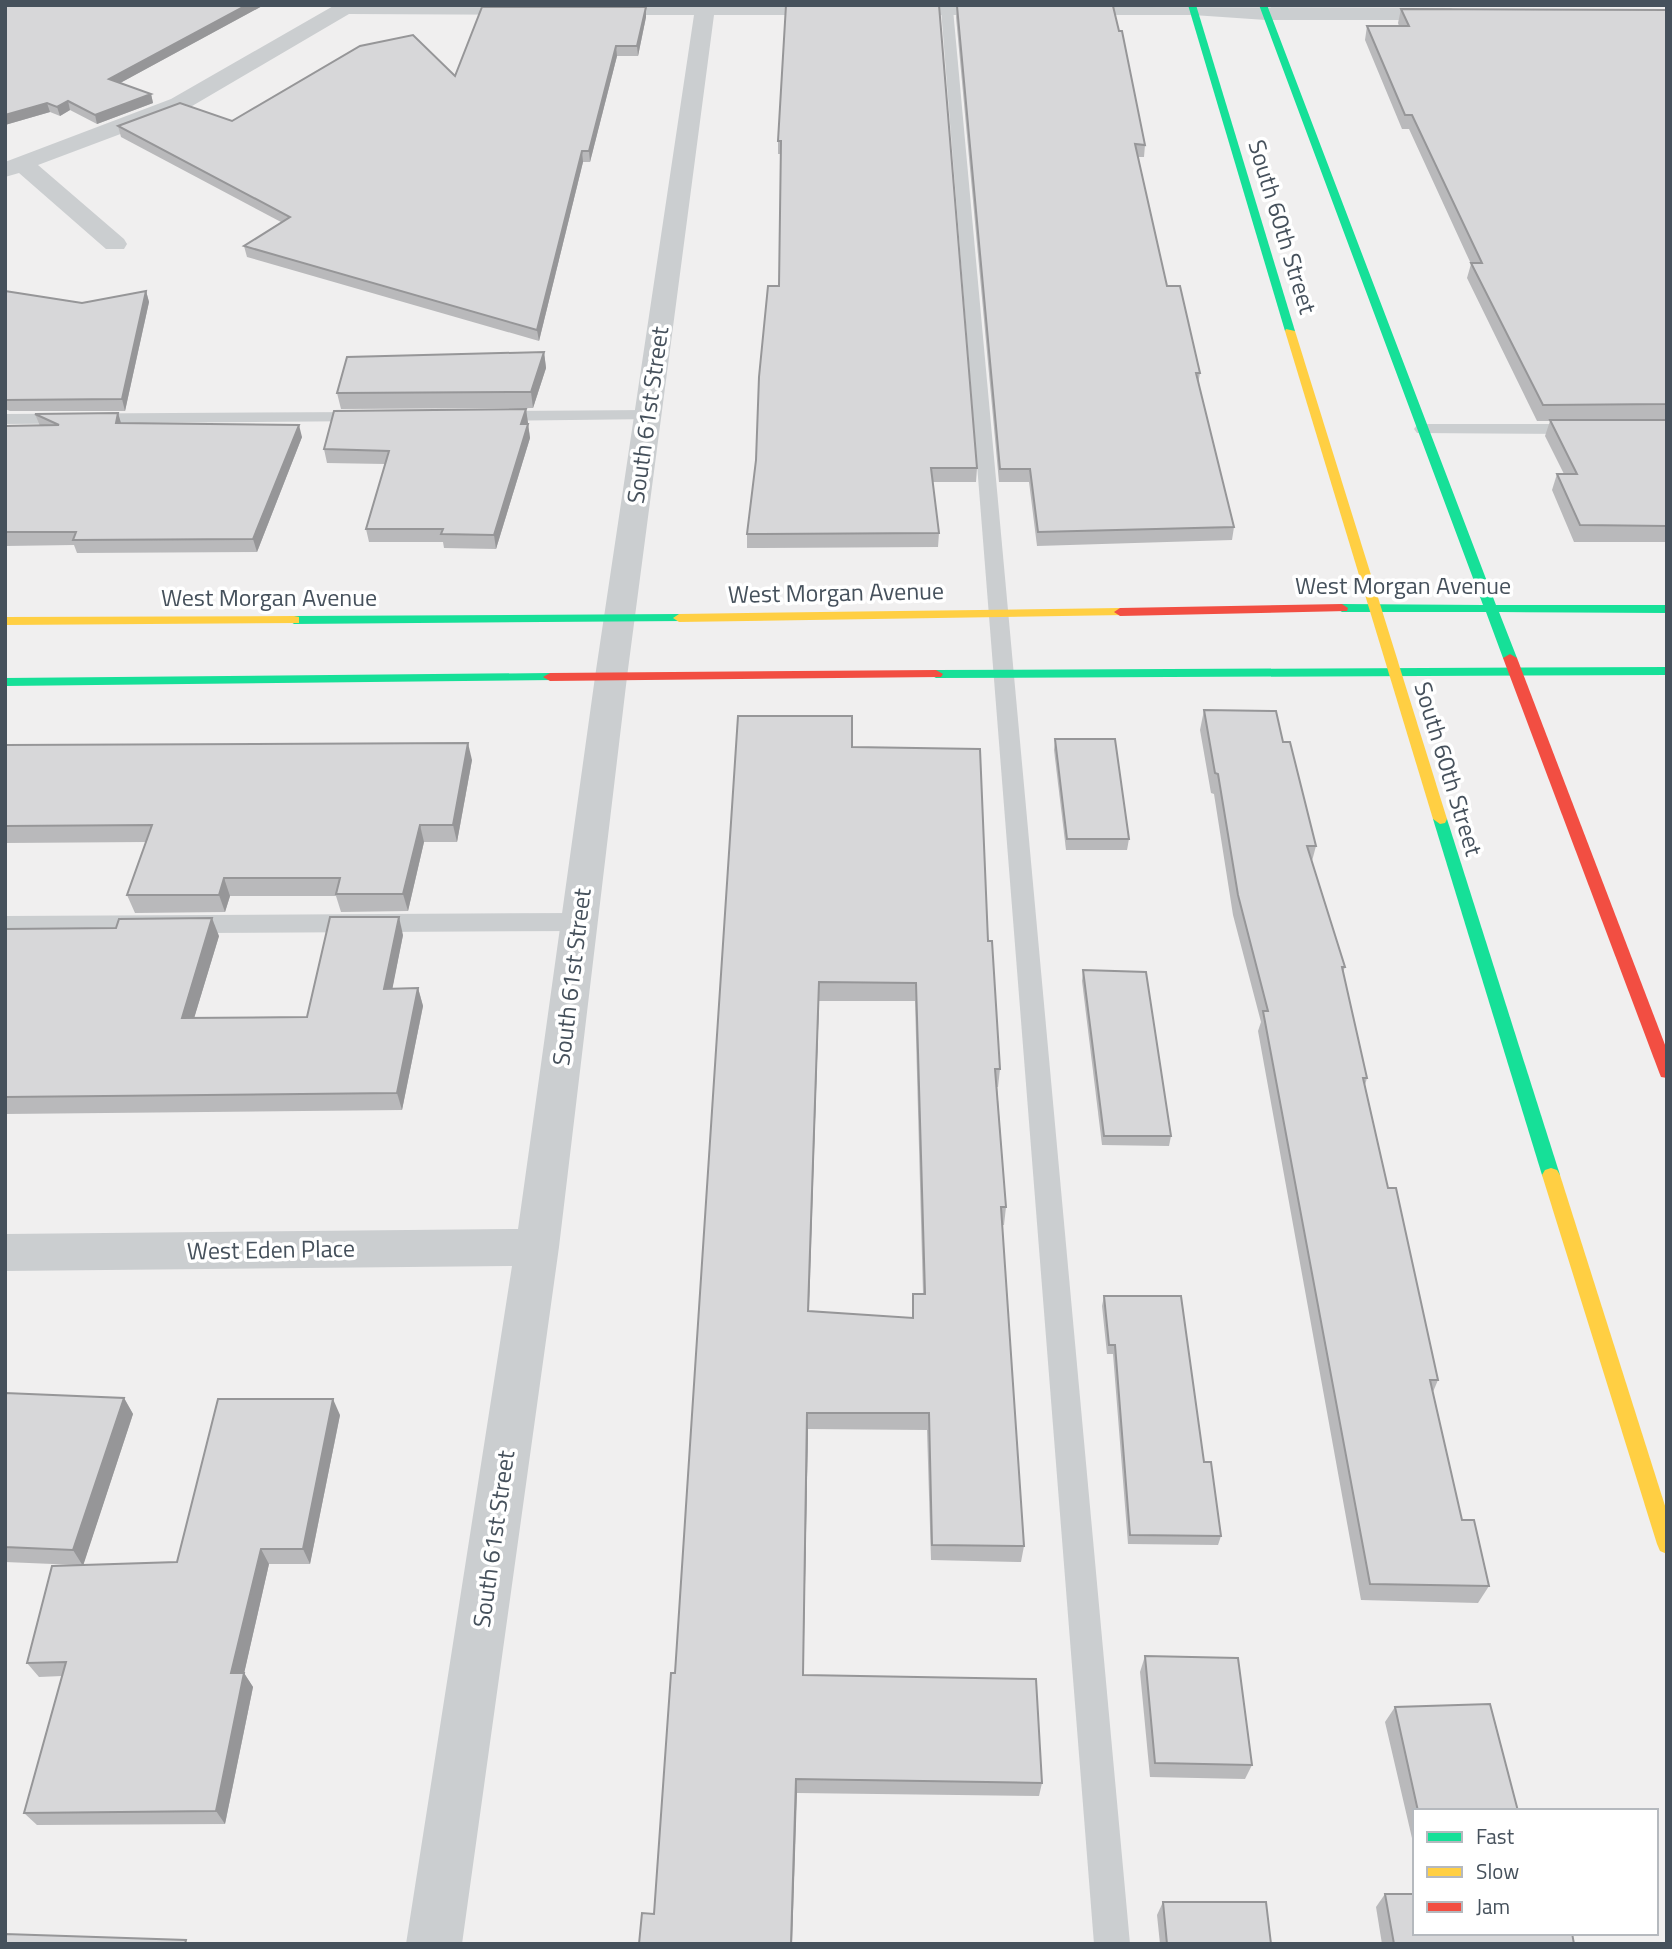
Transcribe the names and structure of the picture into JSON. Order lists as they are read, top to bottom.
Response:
{
  "streets": {
    "main road": ["South 60th Street", "West Morgan Avenue"],
    "street": ["South 61st Street", "West Eden Place"]
  },
  "crossings": [
    ["South 60th Street", "West Morgan Avenue"],
    ["South 61st Street", "West Morgan Avenue"],
    ["South 61st Street", "West Eden Place"]
  ],
  "legend": ["Fast", "Slow", "Jam"]
}
